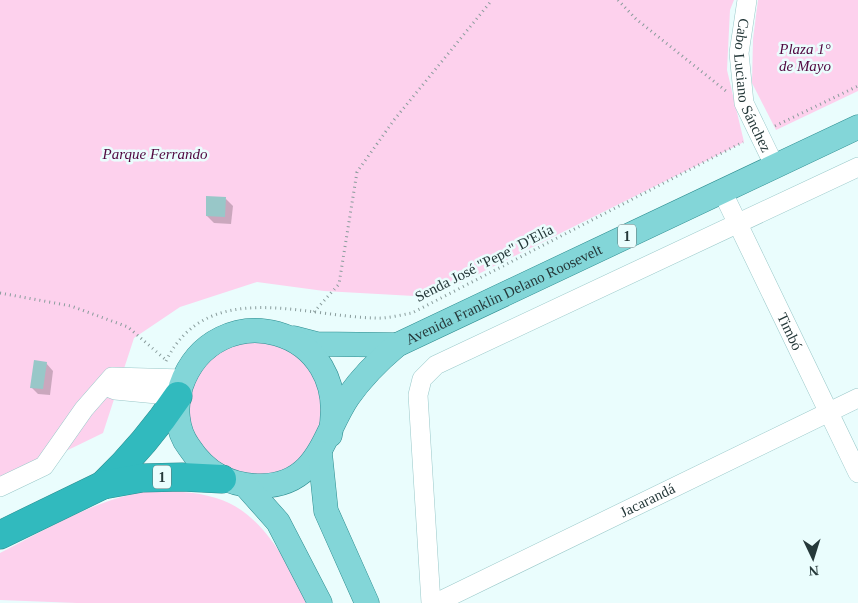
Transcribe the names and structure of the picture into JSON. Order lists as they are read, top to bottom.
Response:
{
  "streets": {
    "highway": ["1"],
    "main road": ["Avenida Franklin Delano Roosevelt"],
    "street": ["Cabo Luciano Sánchez", "Timbó", "Jacarandá"],
    "path": ["Senda José \"Pepe\" D'Elía"]
  },
  "crossings": [
    ["Cabo Luciano Sánchez", "Senda José \"Pepe\" D'Elía"],
    ["Cabo Luciano Sánchez", "Avenida Franklin Delano Roosevelt"],
    ["1", "Senda José \"Pepe\" D'Elía"],
    ["1", "Avenida Franklin Delano Roosevelt"],
    ["Avenida Franklin Delano Roosevelt", "Timbó"],
    ["Timbó", "Jacarandá"]
  ],
  "parks": ["Plaza 1° de Mayo", "Parque Ferrando"],
  "north": "bottom"
}
